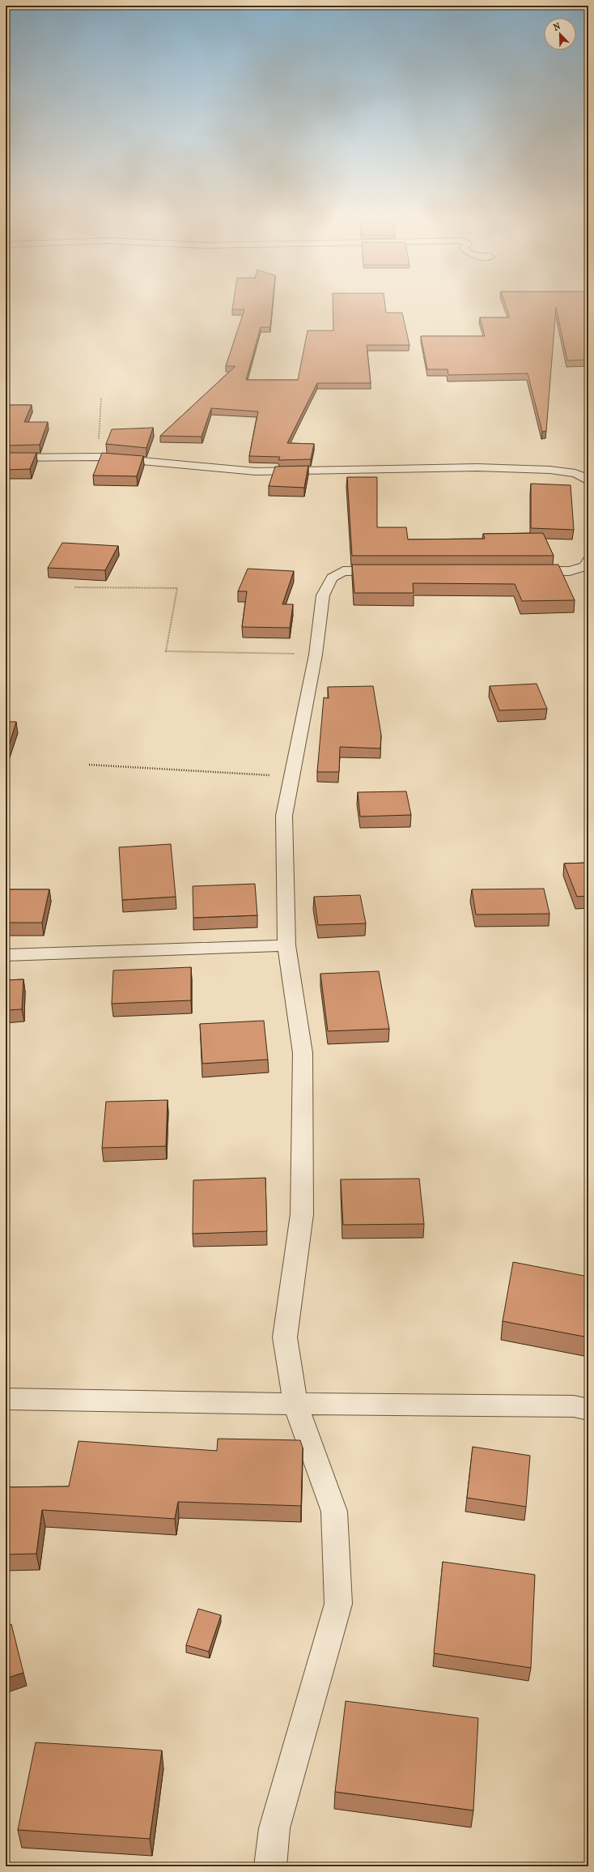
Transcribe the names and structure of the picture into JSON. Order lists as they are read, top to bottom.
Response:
{
  "north": "top left"
}
